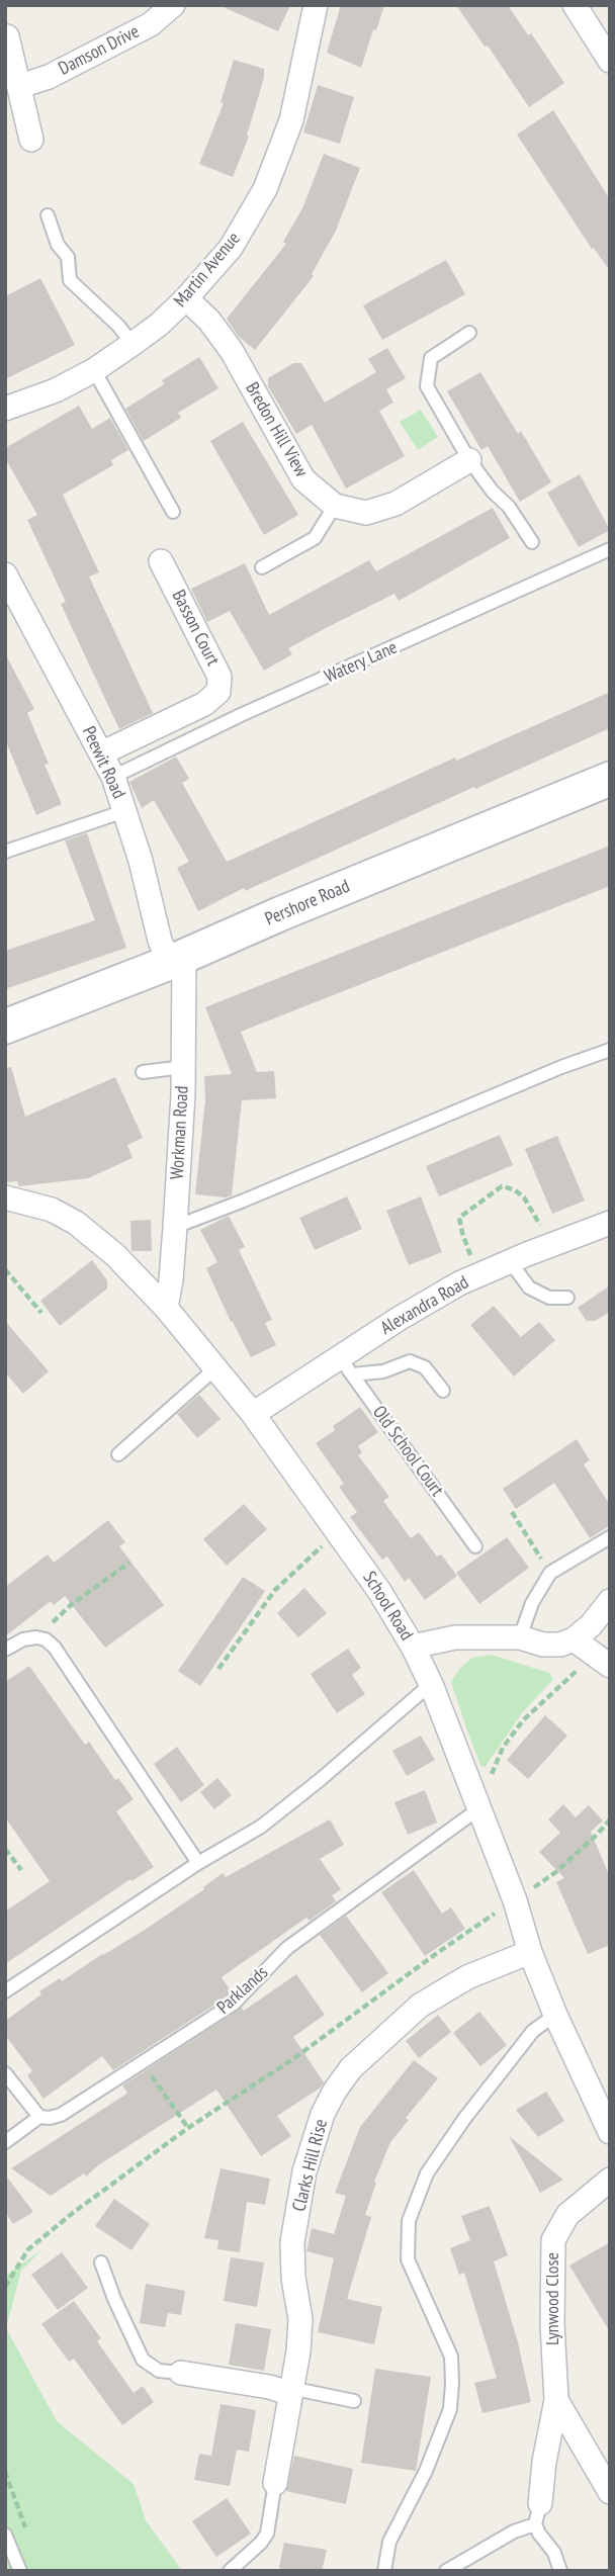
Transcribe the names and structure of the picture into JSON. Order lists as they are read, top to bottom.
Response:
{
  "streets": {
    "main road": ["Pershore Road"],
    "street": [
      "Damson Drive",
      "Martin Avenue",
      "Bredon Hill View",
      "Basson Court",
      "Peewit Road",
      "Workman Road",
      "Alexandra Road",
      "School Road",
      "Clarks Hill Rise",
      "Lynwood Close"
    ],
    "lane": ["Watery Lane", "Old School Court", "Parklands"]
  },
  "crossings": [
    ["Martin Avenue", "Bredon Hill View"],
    ["Basson Court", "Peewit Road"],
    ["Watery Lane", "Peewit Road"],
    ["Peewit Road", "Pershore Road"],
    ["Peewit Road", "Workman Road"],
    ["Pershore Road", "Workman Road"],
    ["Workman Road", "School Road"],
    ["Alexandra Road", "Old School Court"],
    ["Alexandra Road", "School Road"],
    ["School Road", "Parklands"],
    ["School Road", "Clarks Hill Rise"]
  ]
}
